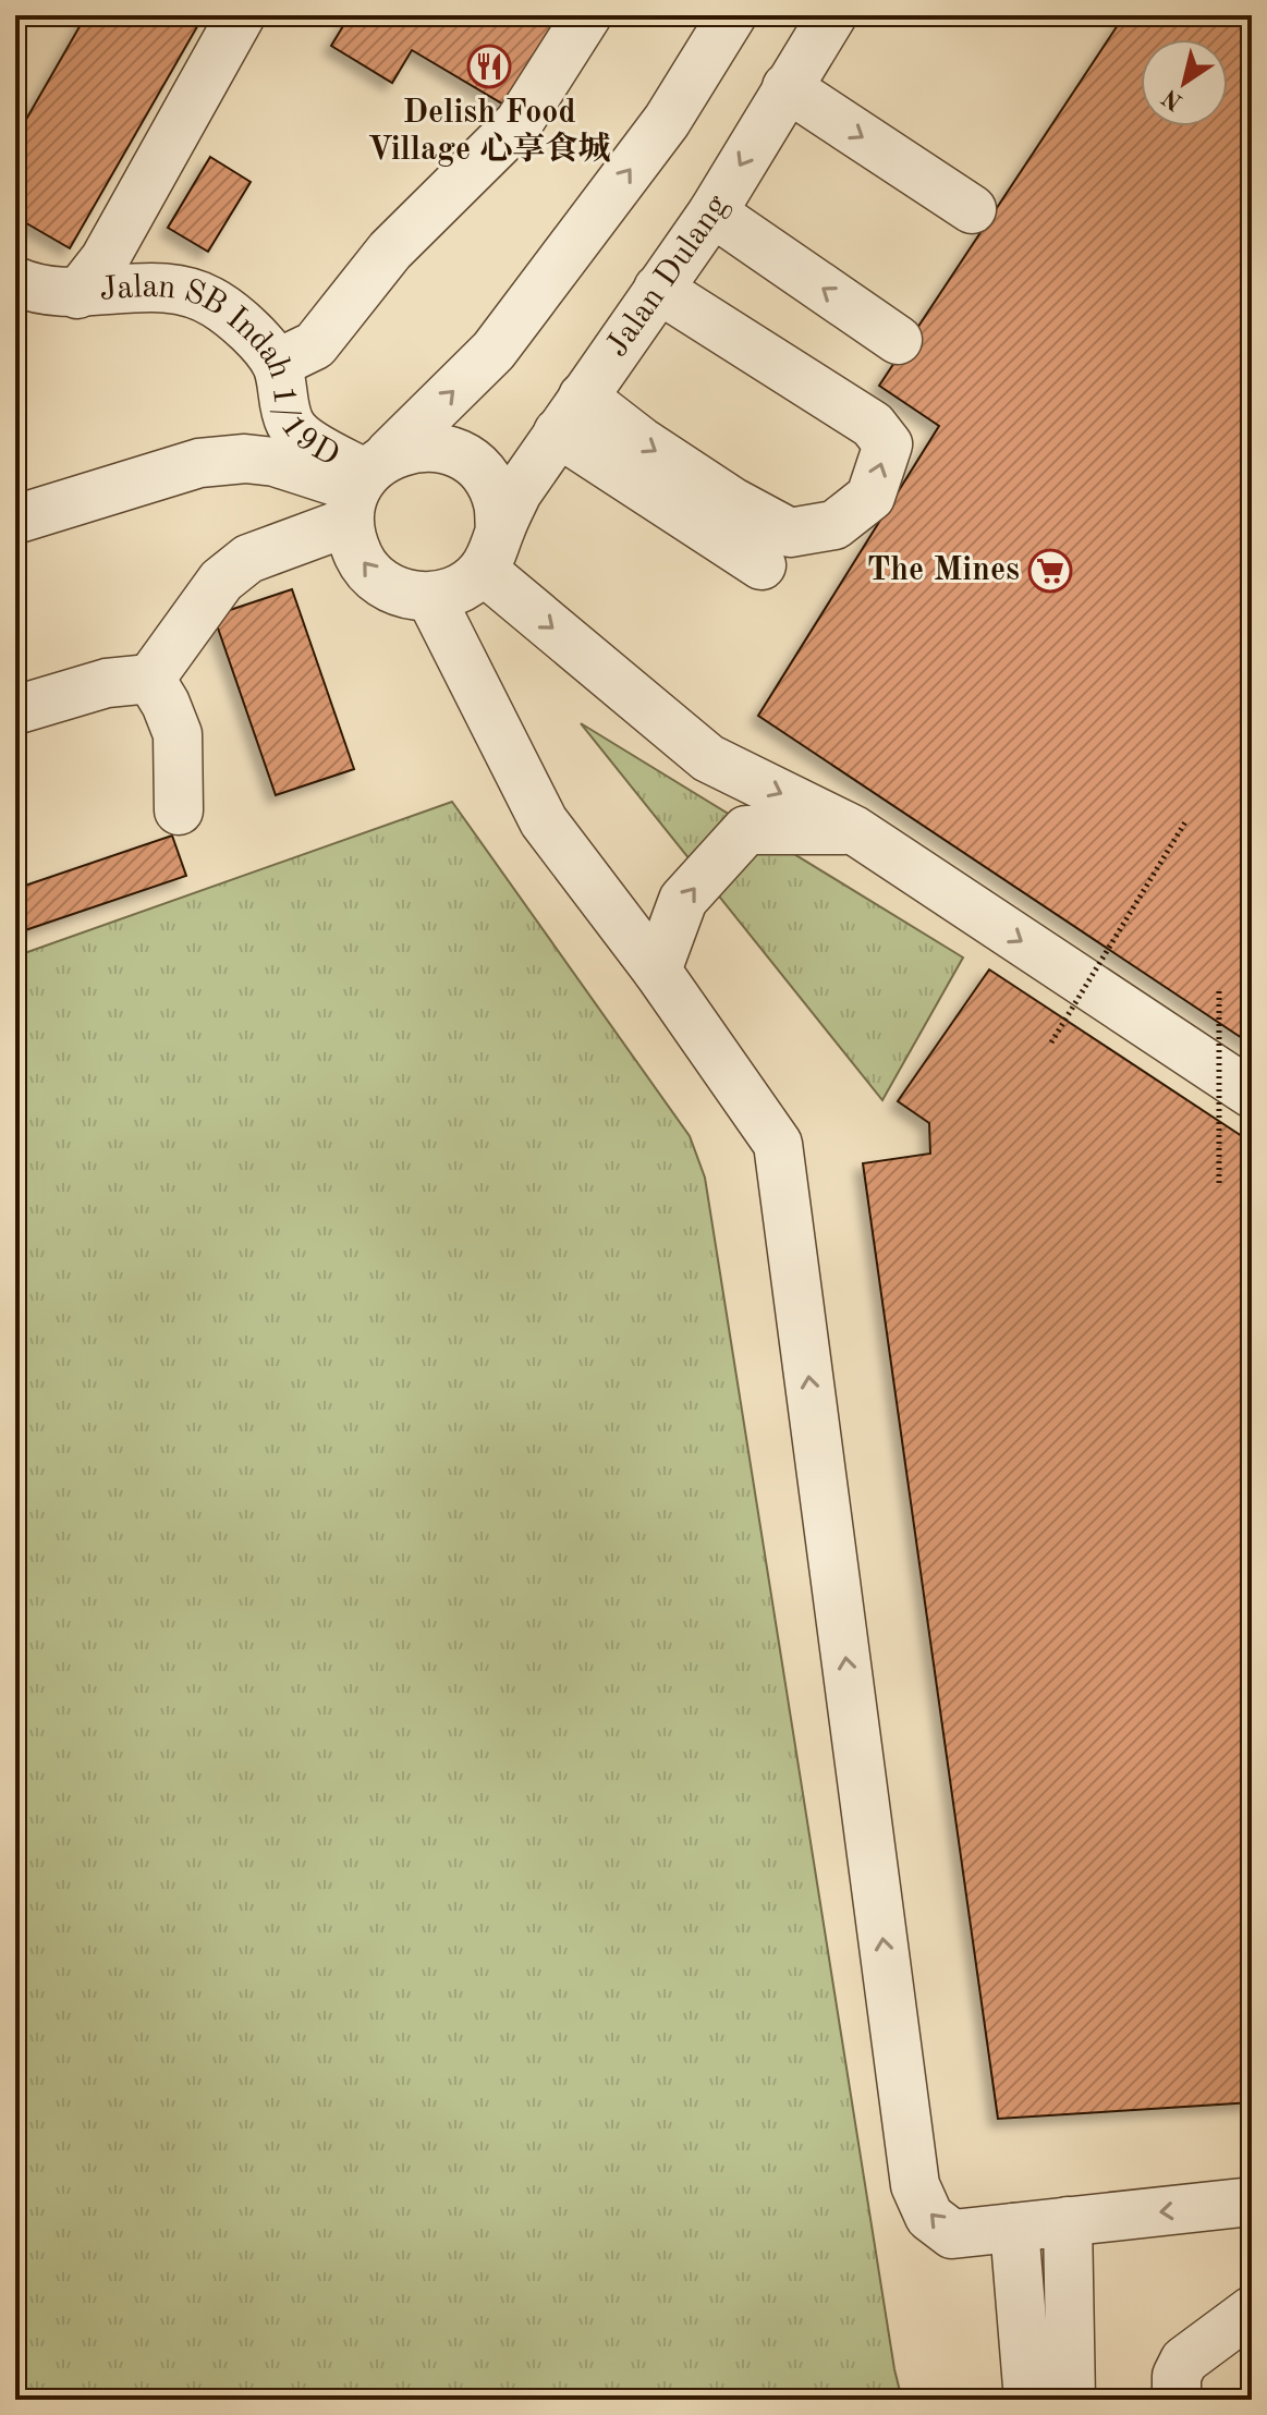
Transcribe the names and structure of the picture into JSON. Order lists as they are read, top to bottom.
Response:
{
  "streets": {
    "street": ["Jalan Dulang", "Jalan SB Indah 1/19D"]
  },
  "crossings": [
    ["Jalan Dulang", "Jalan SB Indah 1/19D"]
  ],
  "places": {
    "restaurant": ["Delish Food Village 心享食城"],
    "supermarket": ["The Mines"]
  },
  "north": "bottom left"
}
